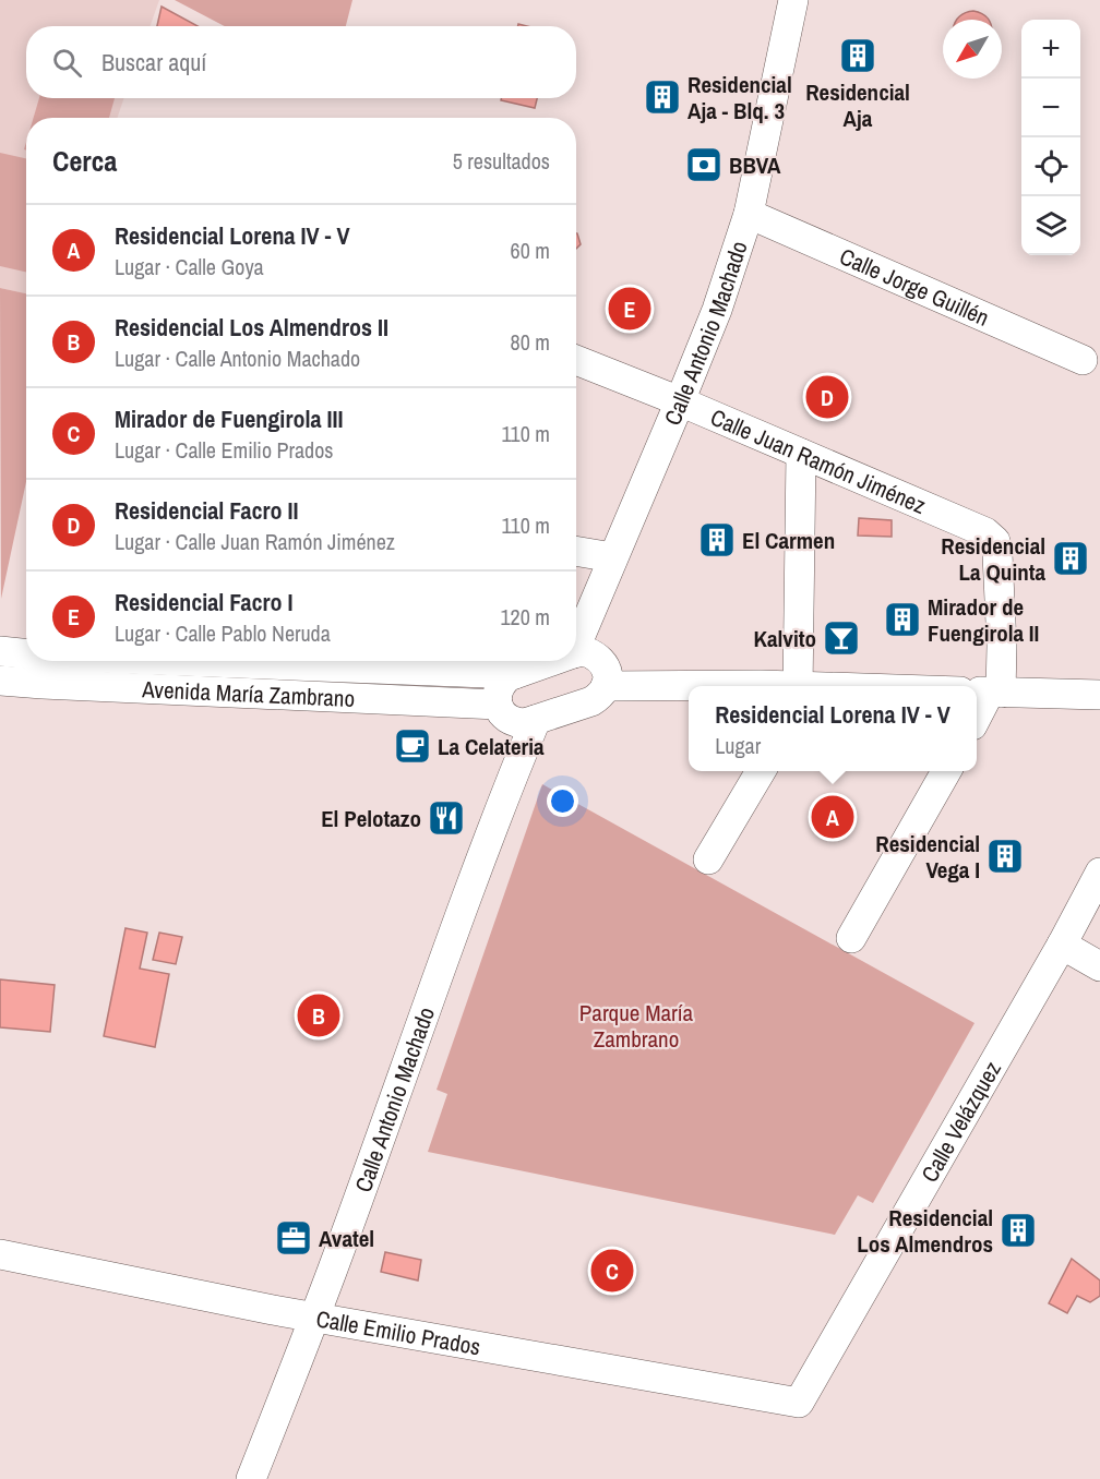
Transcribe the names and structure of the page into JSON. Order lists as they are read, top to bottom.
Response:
{
  "streets": {
    "street": [
      "Calle Jorge Guillén",
      "Calle Antonio Machado",
      "Calle Juan Ramón Jiménez",
      "Avenida María Zambrano",
      "Calle Velázquez",
      "Calle Emilio Prados"
    ]
  },
  "crossings": [
    ["Calle Jorge Guillén", "Calle Antonio Machado"],
    ["Calle Antonio Machado", "Calle Juan Ramón Jiménez"],
    ["Calle Antonio Machado", "Calle Emilio Prados"],
    ["Calle Velázquez", "Calle Emilio Prados"]
  ],
  "parks": ["Parque María Zambrano"],
  "places": {
    "building": [
      "Residencial Aja",
      "Residencial Aja - Blq. 3",
      "El Carmen",
      "Residencial La Quinta",
      "Mirador de Fuengirola II",
      "Residencial Vega I",
      "Residencial Los Almendros"
    ],
    "bank": ["BBVA"],
    "bar": ["Kalvito"],
    "cafe": ["La Celateria"],
    "restaurant": ["El Pelotazo"],
    "office": ["Avatel"]
  },
  "north": "bottom left",
  "page": {
    "map_buttons": ["+", "−"],
    "search": "Buscar aquí",
    "heading": ["Cerca", "5 resultados"],
    "list": [
      {
        "mark": "A",
        "name": "Residencial Lorena IV - V",
        "note": "Lugar · Calle Goya",
        "value": "60 m"
      },
      {
        "mark": "B",
        "name": "Residencial Los Almendros II",
        "note": "Lugar · Calle Antonio Machado",
        "value": "80 m"
      },
      {
        "mark": "C",
        "name": "Mirador de Fuengirola III",
        "note": "Lugar · Calle Emilio Prados",
        "value": "110 m"
      },
      {
        "mark": "D",
        "name": "Residencial Facro II",
        "note": "Lugar · Calle Juan Ramón Jiménez",
        "value": "110 m"
      },
      {
        "mark": "E",
        "name": "Residencial Facro I",
        "note": "Lugar · Calle Pablo Neruda",
        "value": "120 m"
      }
    ],
    "pins": [
      "E",
      "D",
      "A",
      "B",
      "C"
    ],
    "popup": ["Residencial Lorena IV - V", "Lugar"]
  }
}
